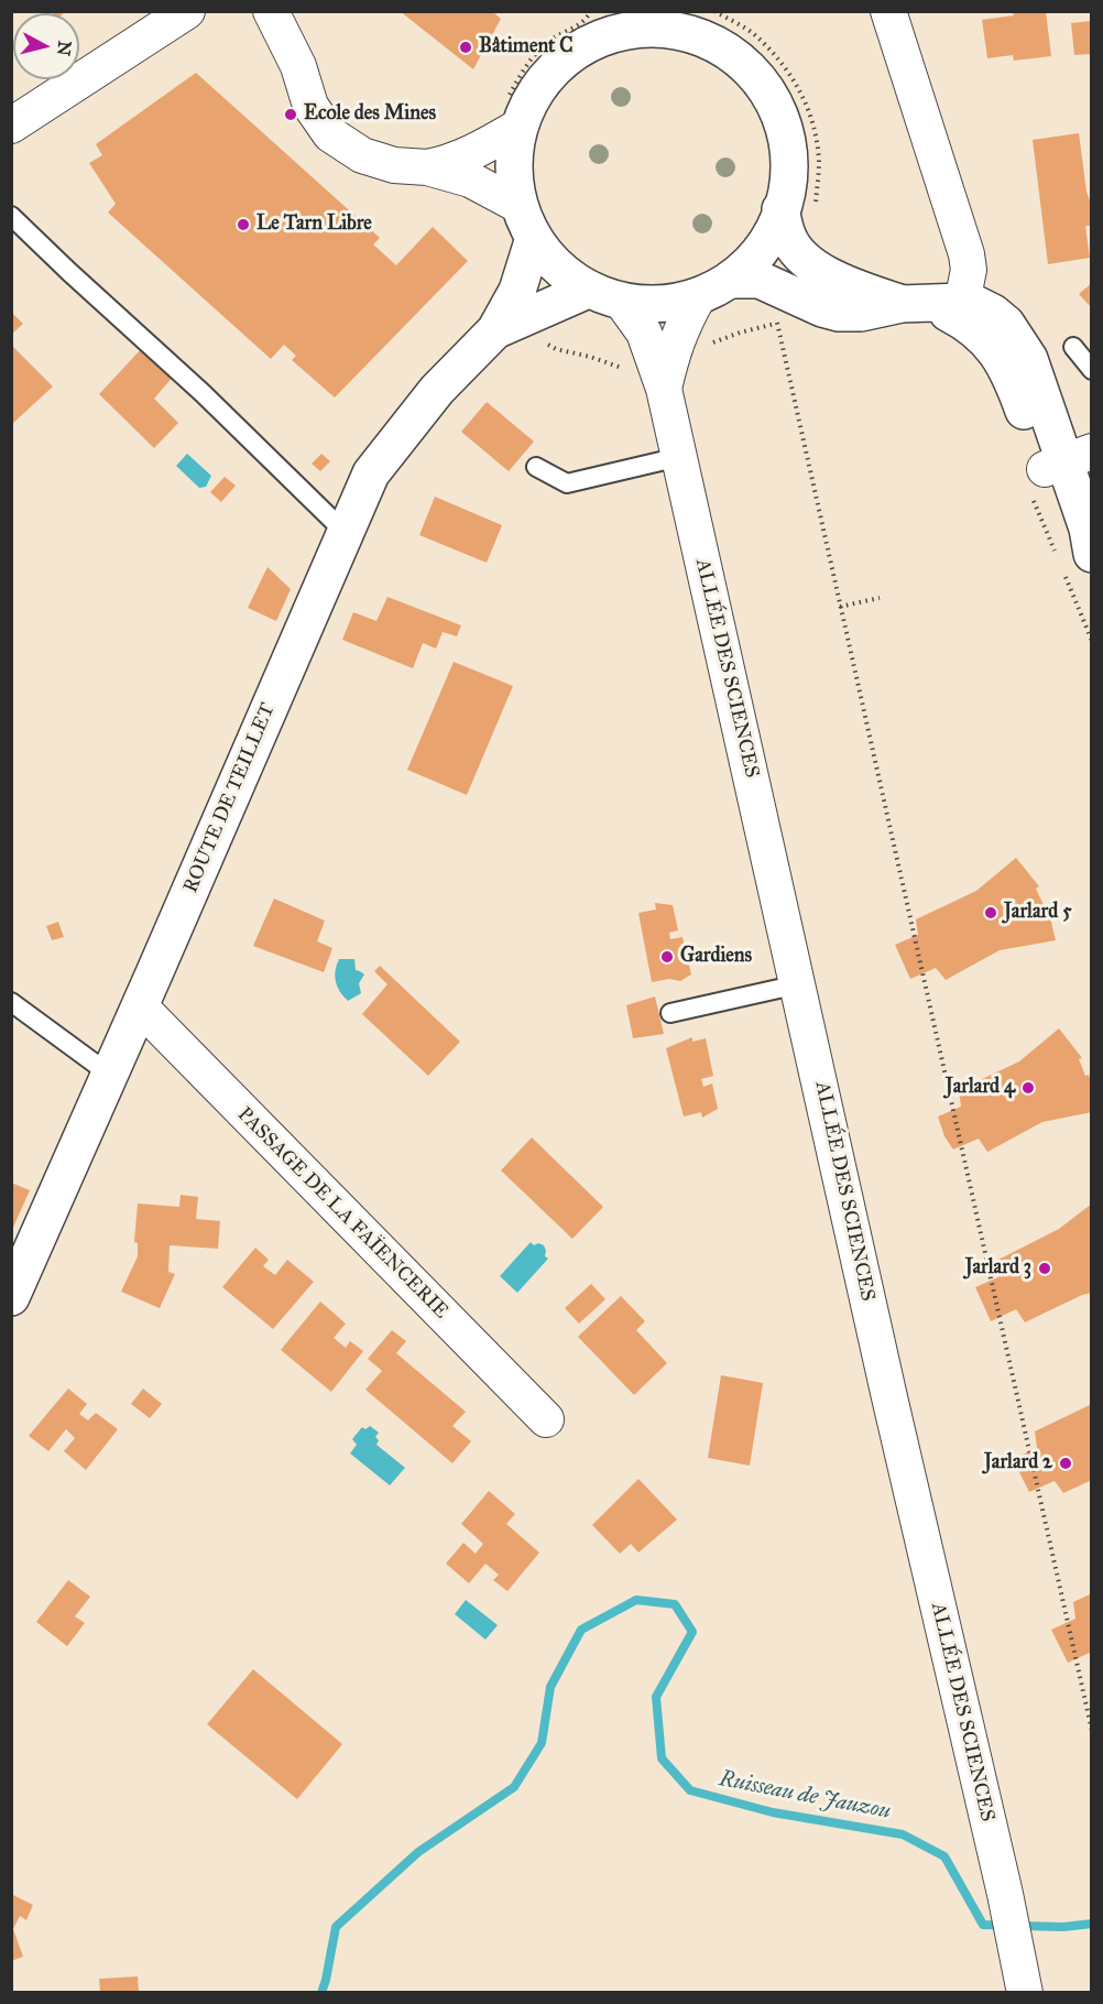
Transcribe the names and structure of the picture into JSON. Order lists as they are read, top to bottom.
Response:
{
  "streets": {
    "main road": ["ROUTE DE TEILLET"],
    "street": ["ALLÉE DES SCIENCES", "PASSAGE DE LA FAÏENCERIE"]
  },
  "crossings": [
    ["ROUTE DE TEILLET", "PASSAGE DE LA FAÏENCERIE"]
  ],
  "water": ["Ruisseau de Jauzou"],
  "places": [
    "Bâtiment C",
    "Ecole des Mines",
    "Le Tarn Libre",
    "Jarlard 5",
    "Gardiens",
    "Jarlard 4",
    "Jarlard 3",
    "Jarlard 2"
  ],
  "north": "right"
}
